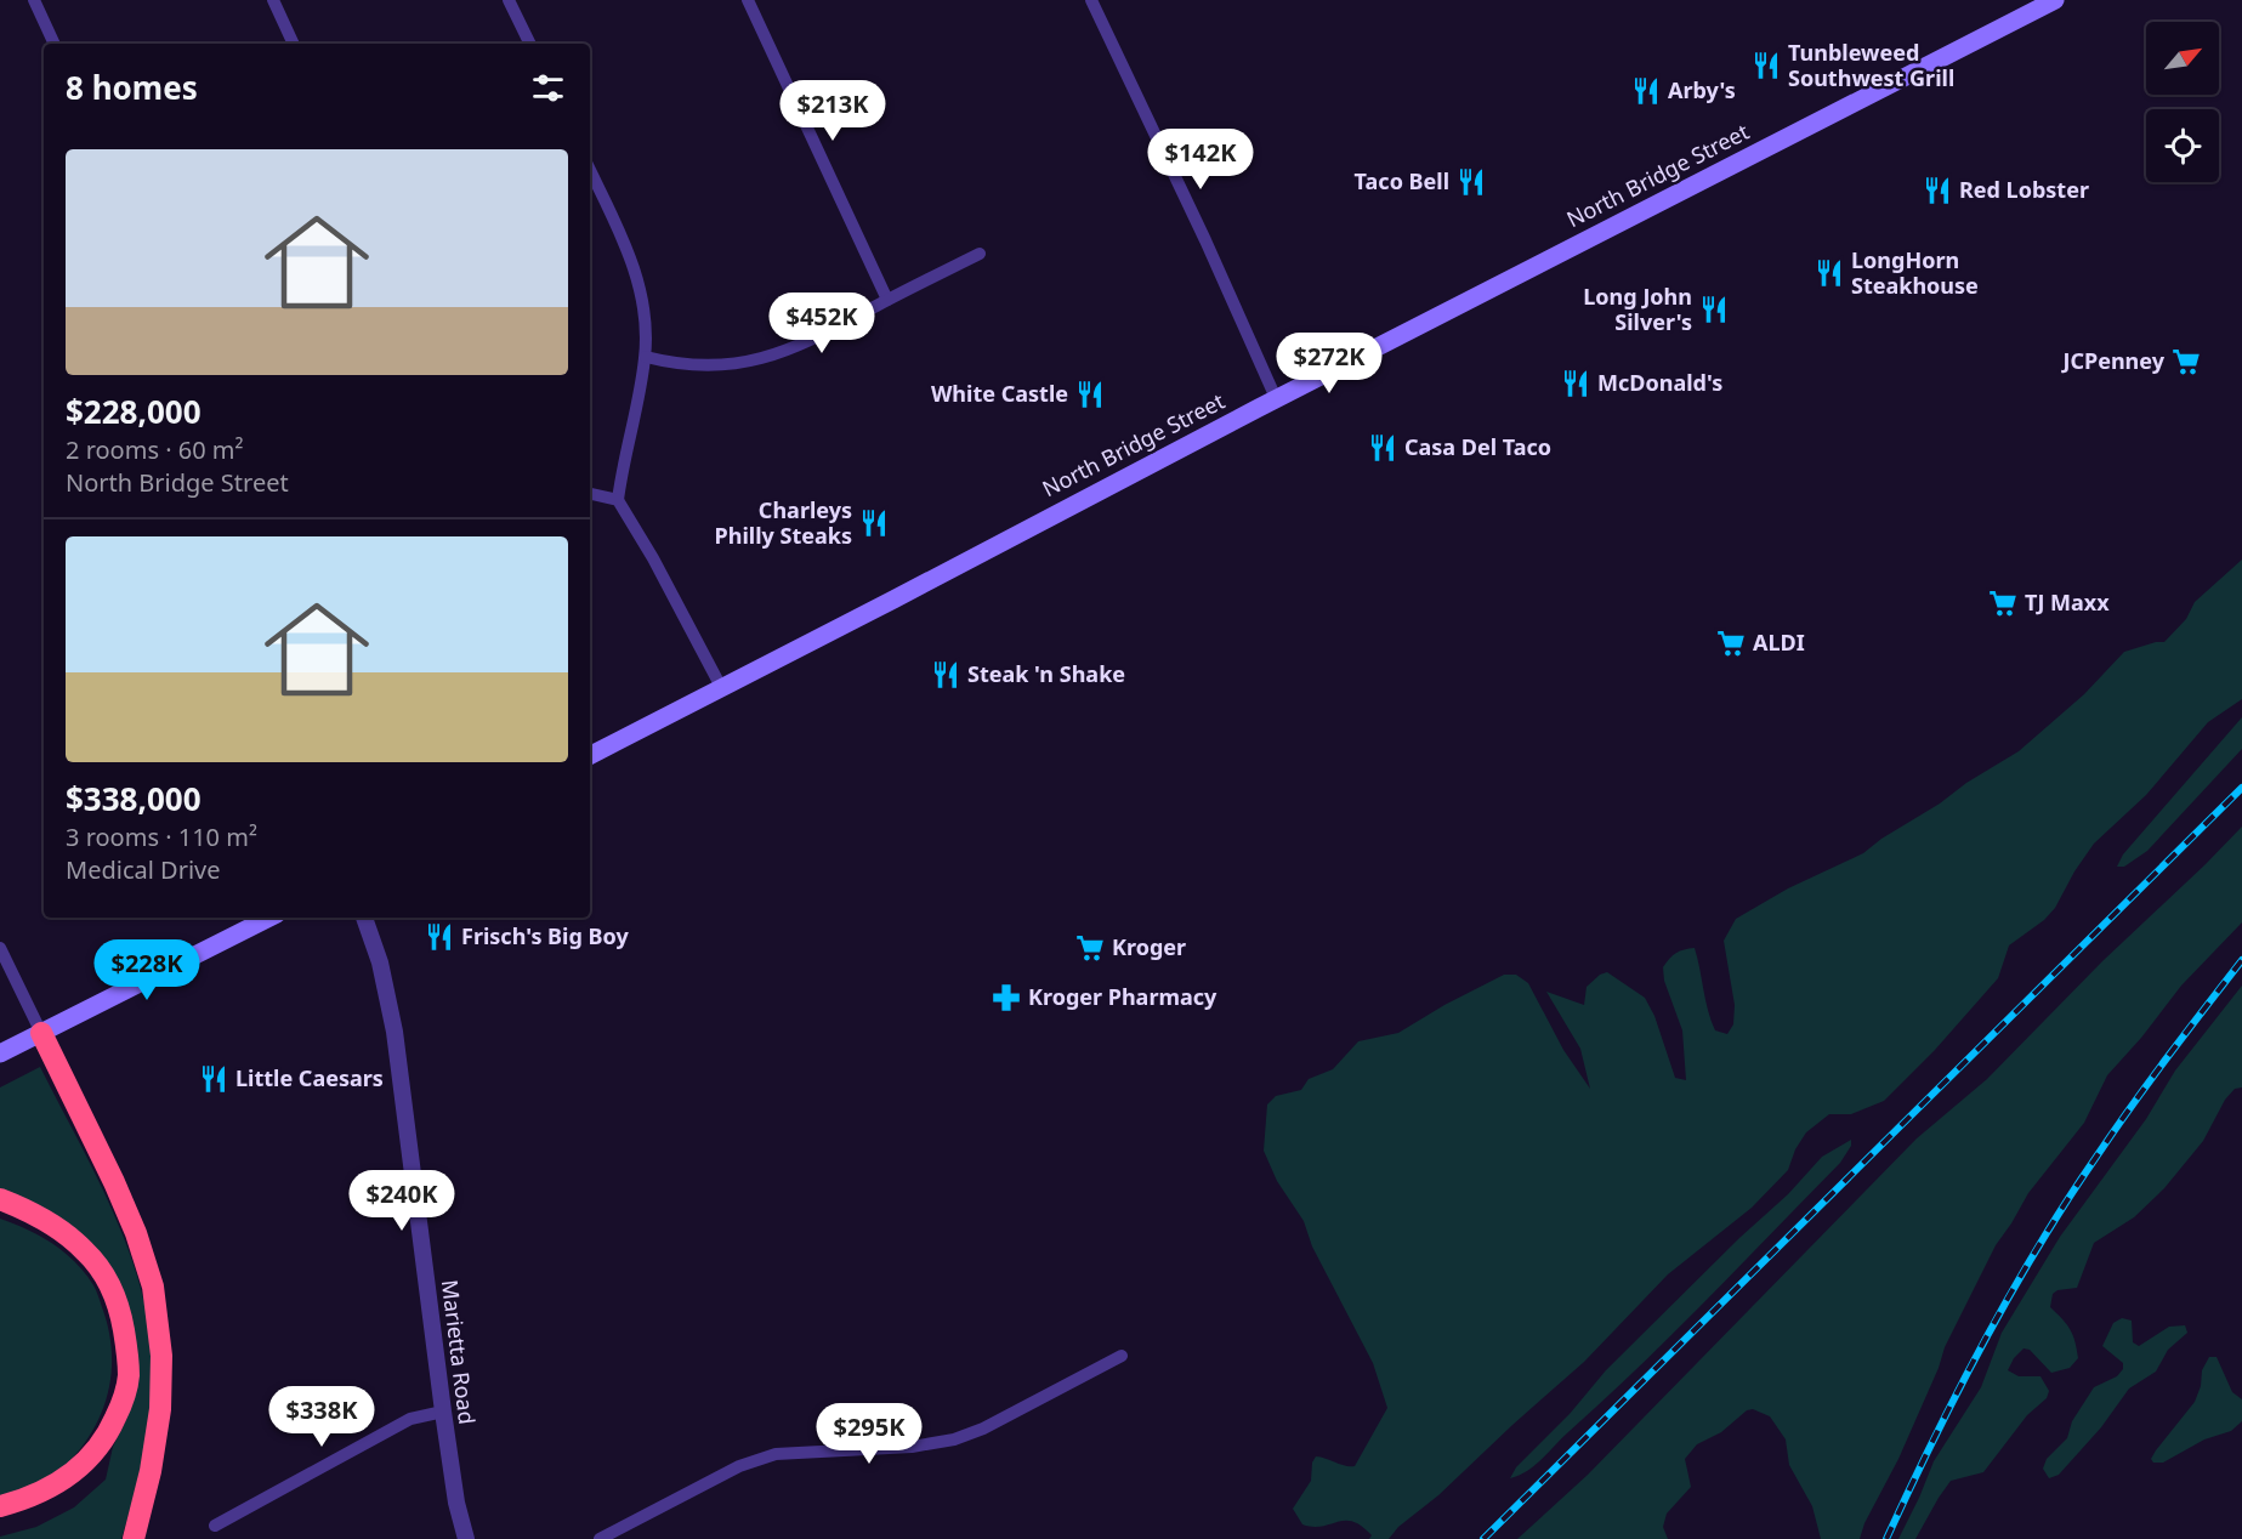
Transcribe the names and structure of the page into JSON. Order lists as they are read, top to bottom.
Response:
{
  "streets": {
    "main road": ["North Bridge Street"],
    "street": ["Marietta Road"]
  },
  "places": {
    "restaurant": [
      "Tunbleweed Southwest Grill",
      "Arby's",
      "Taco Bell",
      "Red Lobster",
      "LongHorn Steakhouse",
      "Long John Silver's",
      "McDonald's",
      "White Castle",
      "Casa Del Taco",
      "Charleys Philly Steaks",
      "Steak 'n Shake",
      "Frisch's Big Boy",
      "Little Caesars"
    ],
    "supermarket": [
      "JCPenney",
      "TJ Maxx",
      "ALDI",
      "Kroger"
    ],
    "pharmacy": ["Kroger Pharmacy"]
  },
  "north": "top right",
  "page": {
    "heading": "8 homes",
    "price": [
      "$213K",
      "$142K",
      "$452K",
      "$272K",
      "$228K",
      "$240K",
      "$338K",
      "$295K"
    ],
    "list": [
      {
        "name": "$228,000",
        "note": "2 rooms · 60 m² · North Bridge Street"
      },
      {
        "name": "$338,000",
        "note": "3 rooms · 110 m² · Medical Drive"
      }
    ]
  }
}
